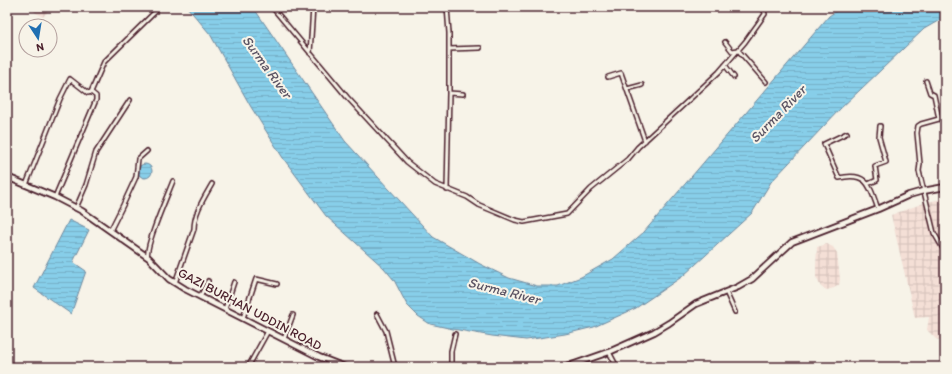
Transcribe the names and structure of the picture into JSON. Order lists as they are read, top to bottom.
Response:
{
  "streets": {
    "street": ["GAZI BURHAN UDDIN ROAD"]
  },
  "water": ["Surma River"],
  "north": "bottom"
}
